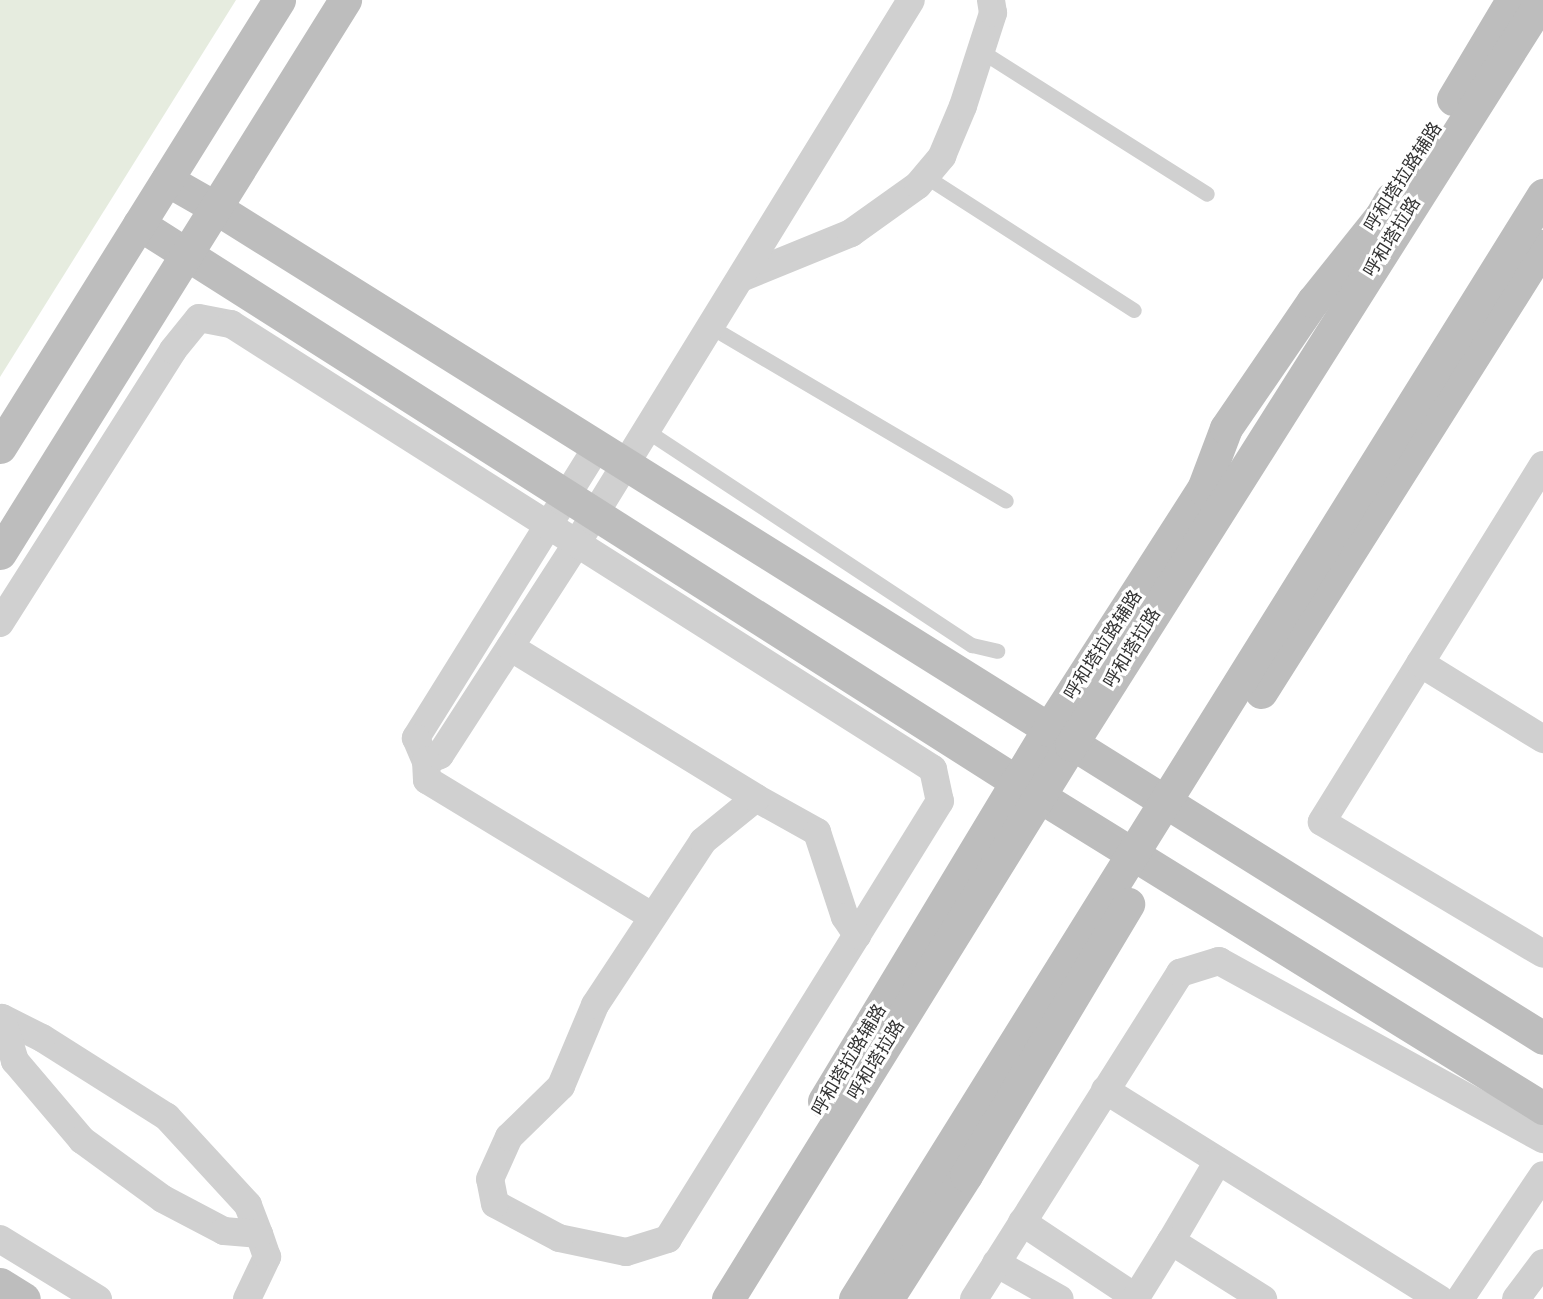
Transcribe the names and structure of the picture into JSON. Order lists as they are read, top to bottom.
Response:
{
  "streets": {
    "street": ["呼和塔拉路辅路", "呼和塔拉路"]
  },
  "crossings": [
    ["呼和塔拉路辅路", "呼和塔拉路"]
  ]
}
